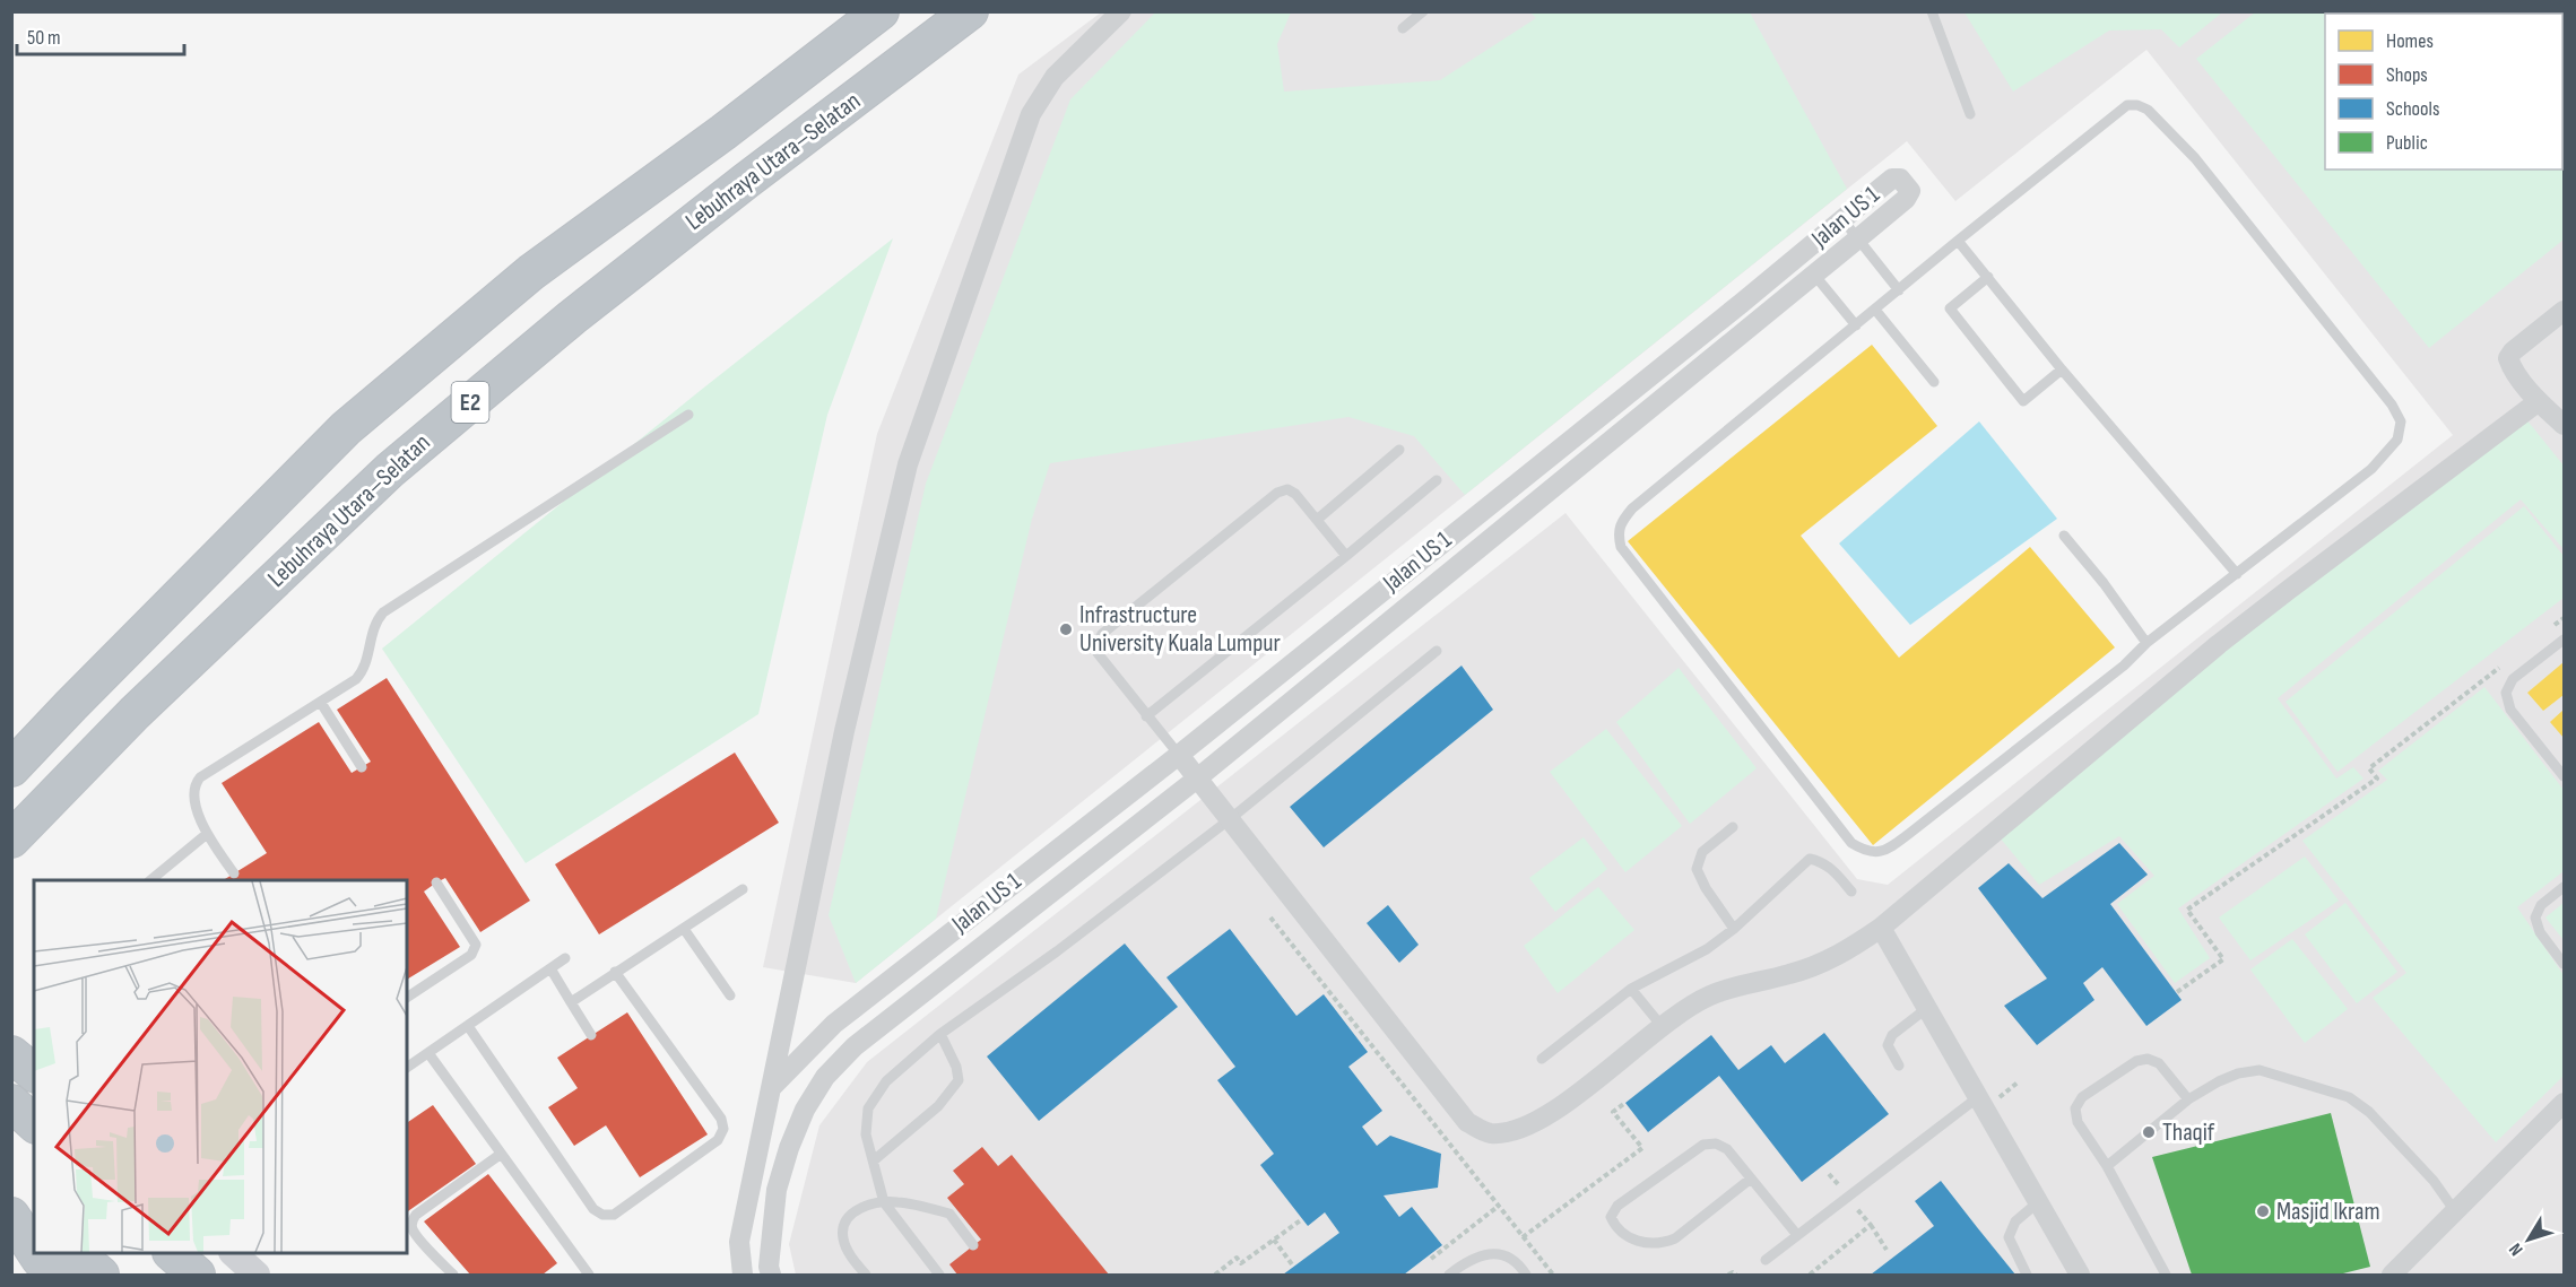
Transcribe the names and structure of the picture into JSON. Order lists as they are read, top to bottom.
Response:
{
  "streets": {
    "highway": ["Lebuhraya Utara–Selatan", "E2"],
    "street": ["Jalan US 1"]
  },
  "places": ["Infrastructure University Kuala Lumpur", "Thaqif", "Masjid Ikram"],
  "legend": [
    "Homes",
    "Shops",
    "Schools",
    "Public"
  ],
  "scale_bar": "50 m",
  "north": "bottom left"
}
